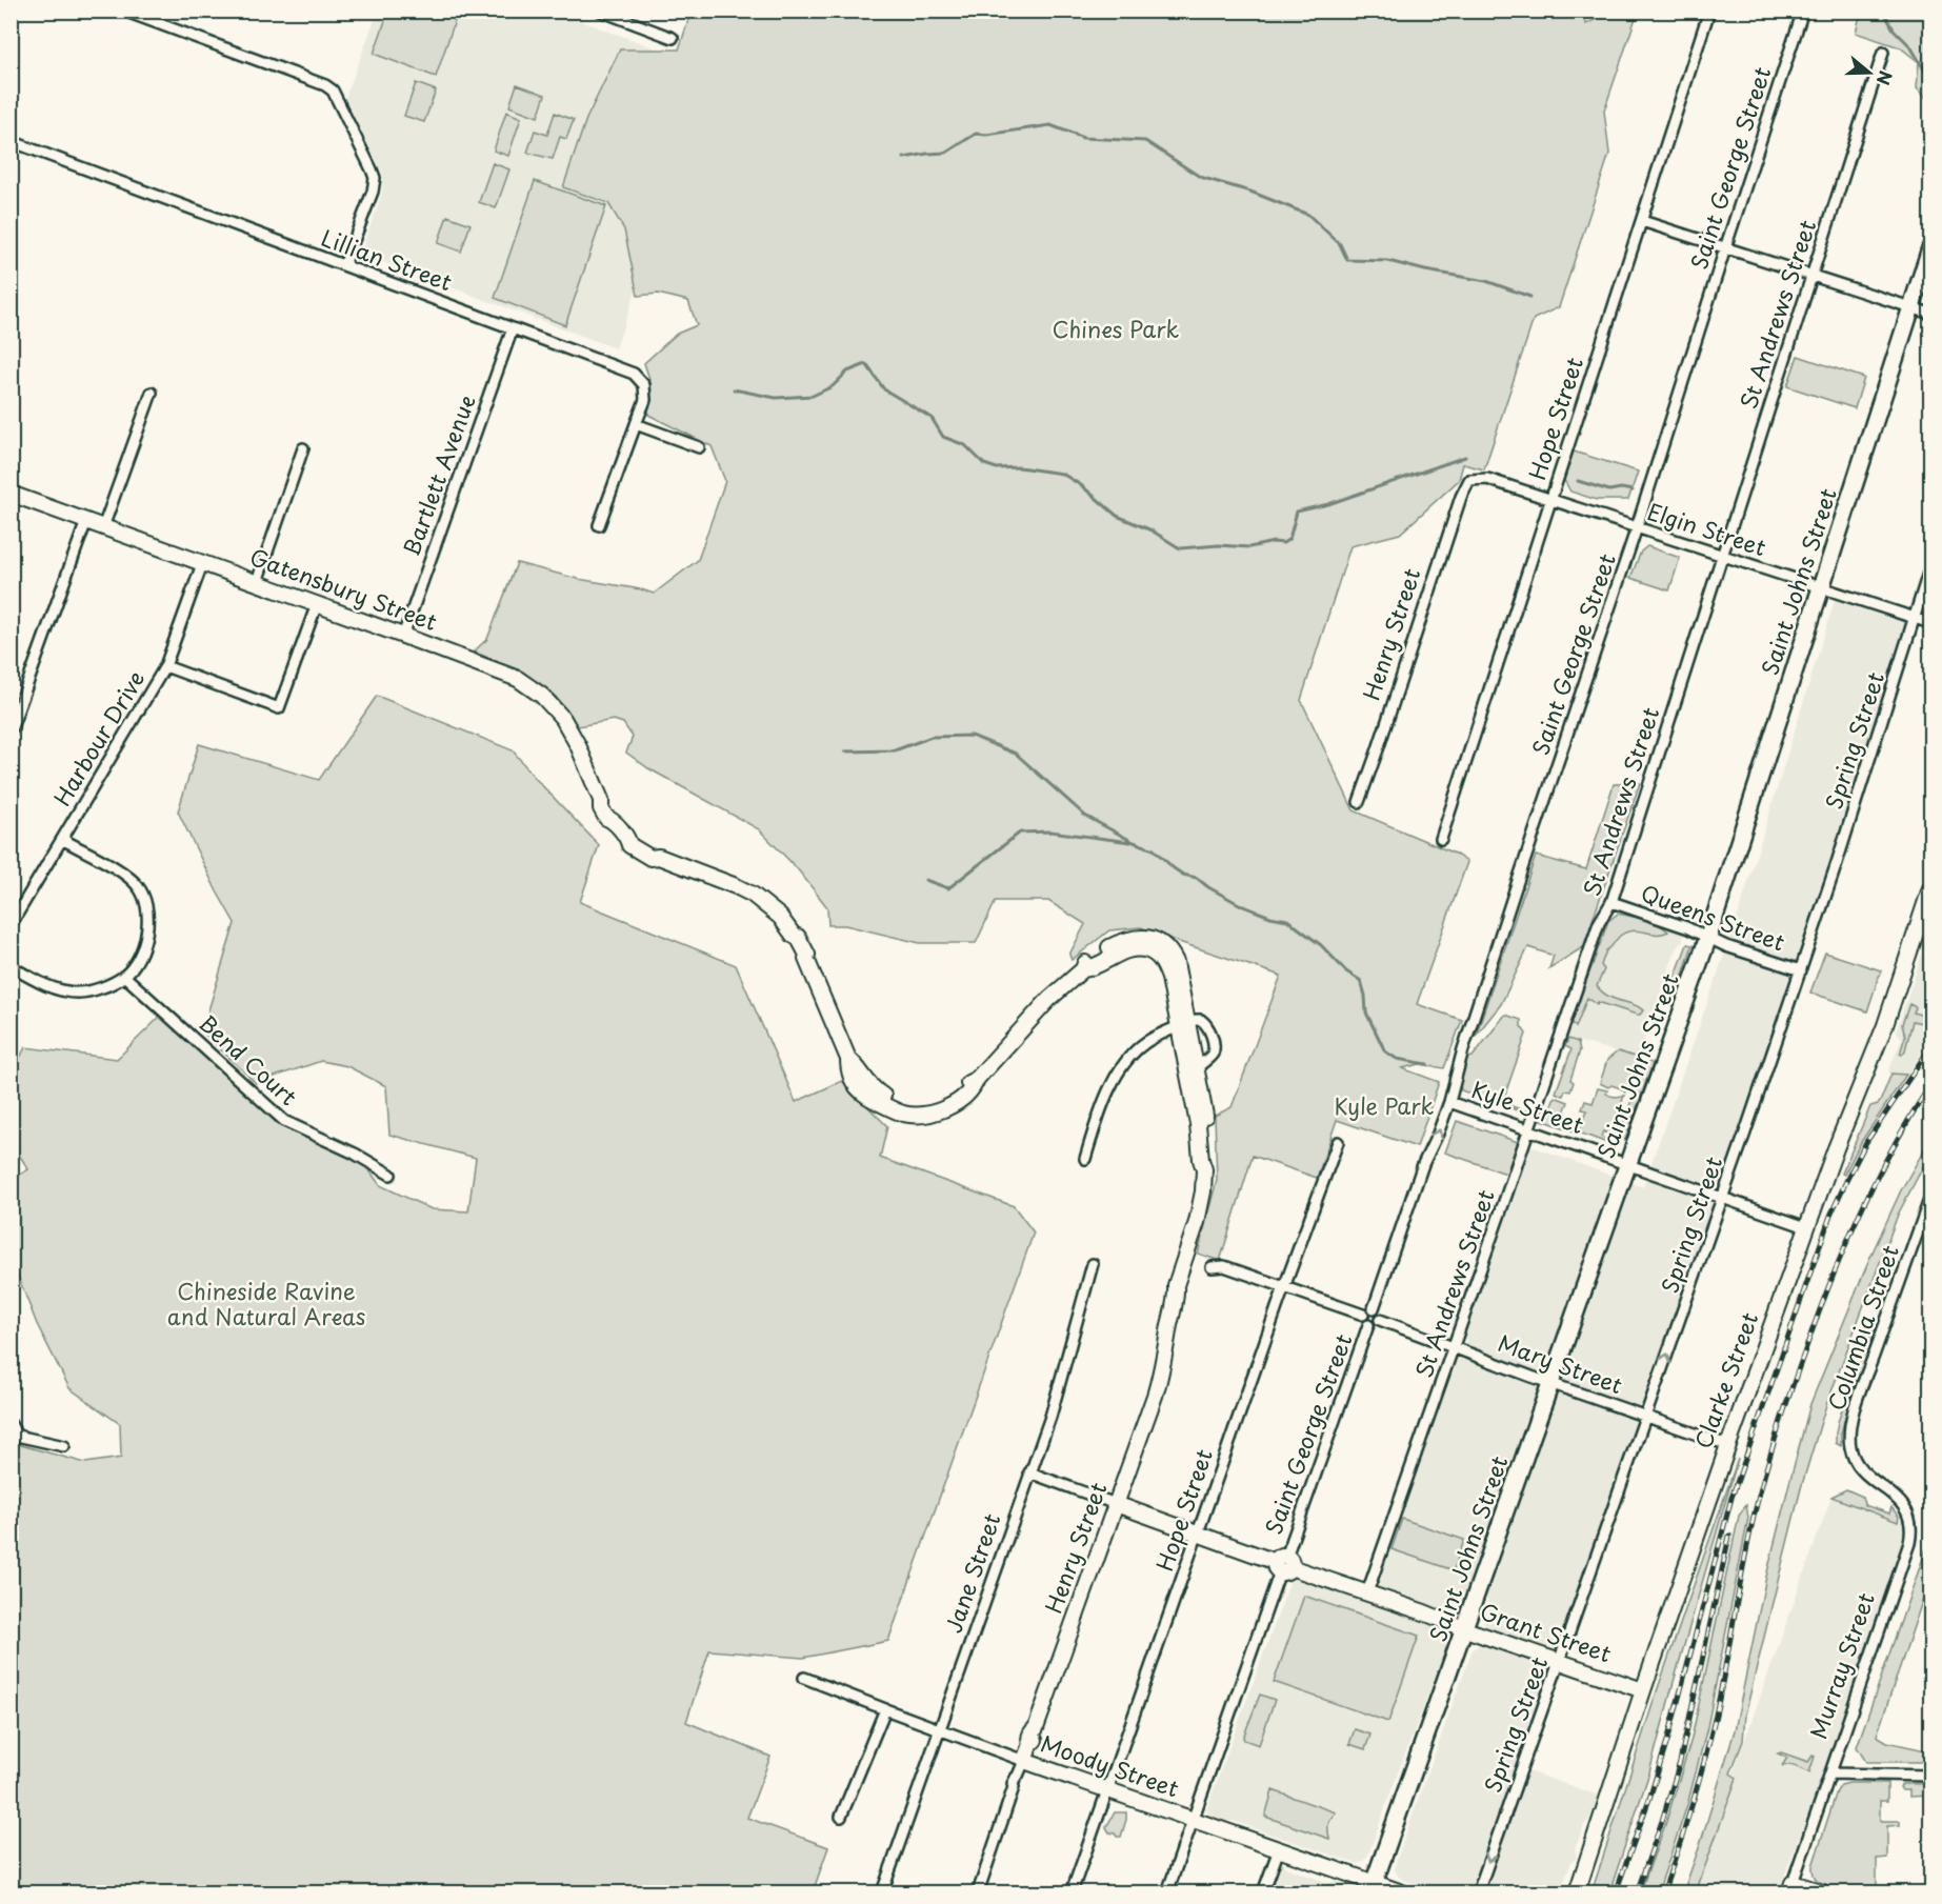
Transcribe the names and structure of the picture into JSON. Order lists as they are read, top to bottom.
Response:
{
  "streets": {
    "main road": ["Saint Johns Street"],
    "street": [
      "Saint George Street",
      "Lillian Street",
      "St Andrews Street",
      "Hope Street",
      "Bartlett Avenue",
      "Elgin Street",
      "Gatensbury Street",
      "Henry Street",
      "Harbour Drive",
      "Spring Street",
      "Queens Street",
      "Bend Court",
      "Kyle Street",
      "Columbia Street",
      "Mary Street",
      "Clarke Street",
      "Jane Street",
      "Grant Street",
      "Murray Street",
      "Moody Street"
    ]
  },
  "crossings": [
    ["Saint George Street", "Elgin Street"],
    ["Saint George Street", "Kyle Street"],
    ["Saint George Street", "Mary Street"],
    ["Saint George Street", "Grant Street"],
    ["Saint George Street", "Moody Street"],
    ["Lillian Street", "Bartlett Avenue"],
    ["St Andrews Street", "Elgin Street"],
    ["St Andrews Street", "Queens Street"],
    ["St Andrews Street", "Kyle Street"],
    ["St Andrews Street", "Mary Street"],
    ["St Andrews Street", "Grant Street"],
    ["Hope Street", "Elgin Street"],
    ["Hope Street", "Grant Street"],
    ["Hope Street", "Moody Street"],
    ["Bartlett Avenue", "Gatensbury Street"],
    ["Elgin Street", "Saint Johns Street"],
    ["Elgin Street", "Henry Street"],
    ["Elgin Street", "Spring Street"],
    ["Saint Johns Street", "Queens Street"],
    ["Saint Johns Street", "Kyle Street"],
    ["Saint Johns Street", "Mary Street"],
    ["Saint Johns Street", "Grant Street"],
    ["Saint Johns Street", "Moody Street"],
    ["Gatensbury Street", "Harbour Drive"],
    ["Henry Street", "Grant Street"],
    ["Henry Street", "Moody Street"],
    ["Spring Street", "Queens Street"],
    ["Spring Street", "Kyle Street"],
    ["Spring Street", "Mary Street"],
    ["Spring Street", "Grant Street"],
    ["Kyle Street", "Clarke Street"],
    ["Columbia Street", "Murray Street"],
    ["Mary Street", "Clarke Street"],
    ["Clarke Street", "Grant Street"],
    ["Jane Street", "Grant Street"],
    ["Jane Street", "Moody Street"]
  ],
  "parks": ["Chines Park", "Kyle Park", "Chineside Ravine and Natural Areas"],
  "north": "right"
}
